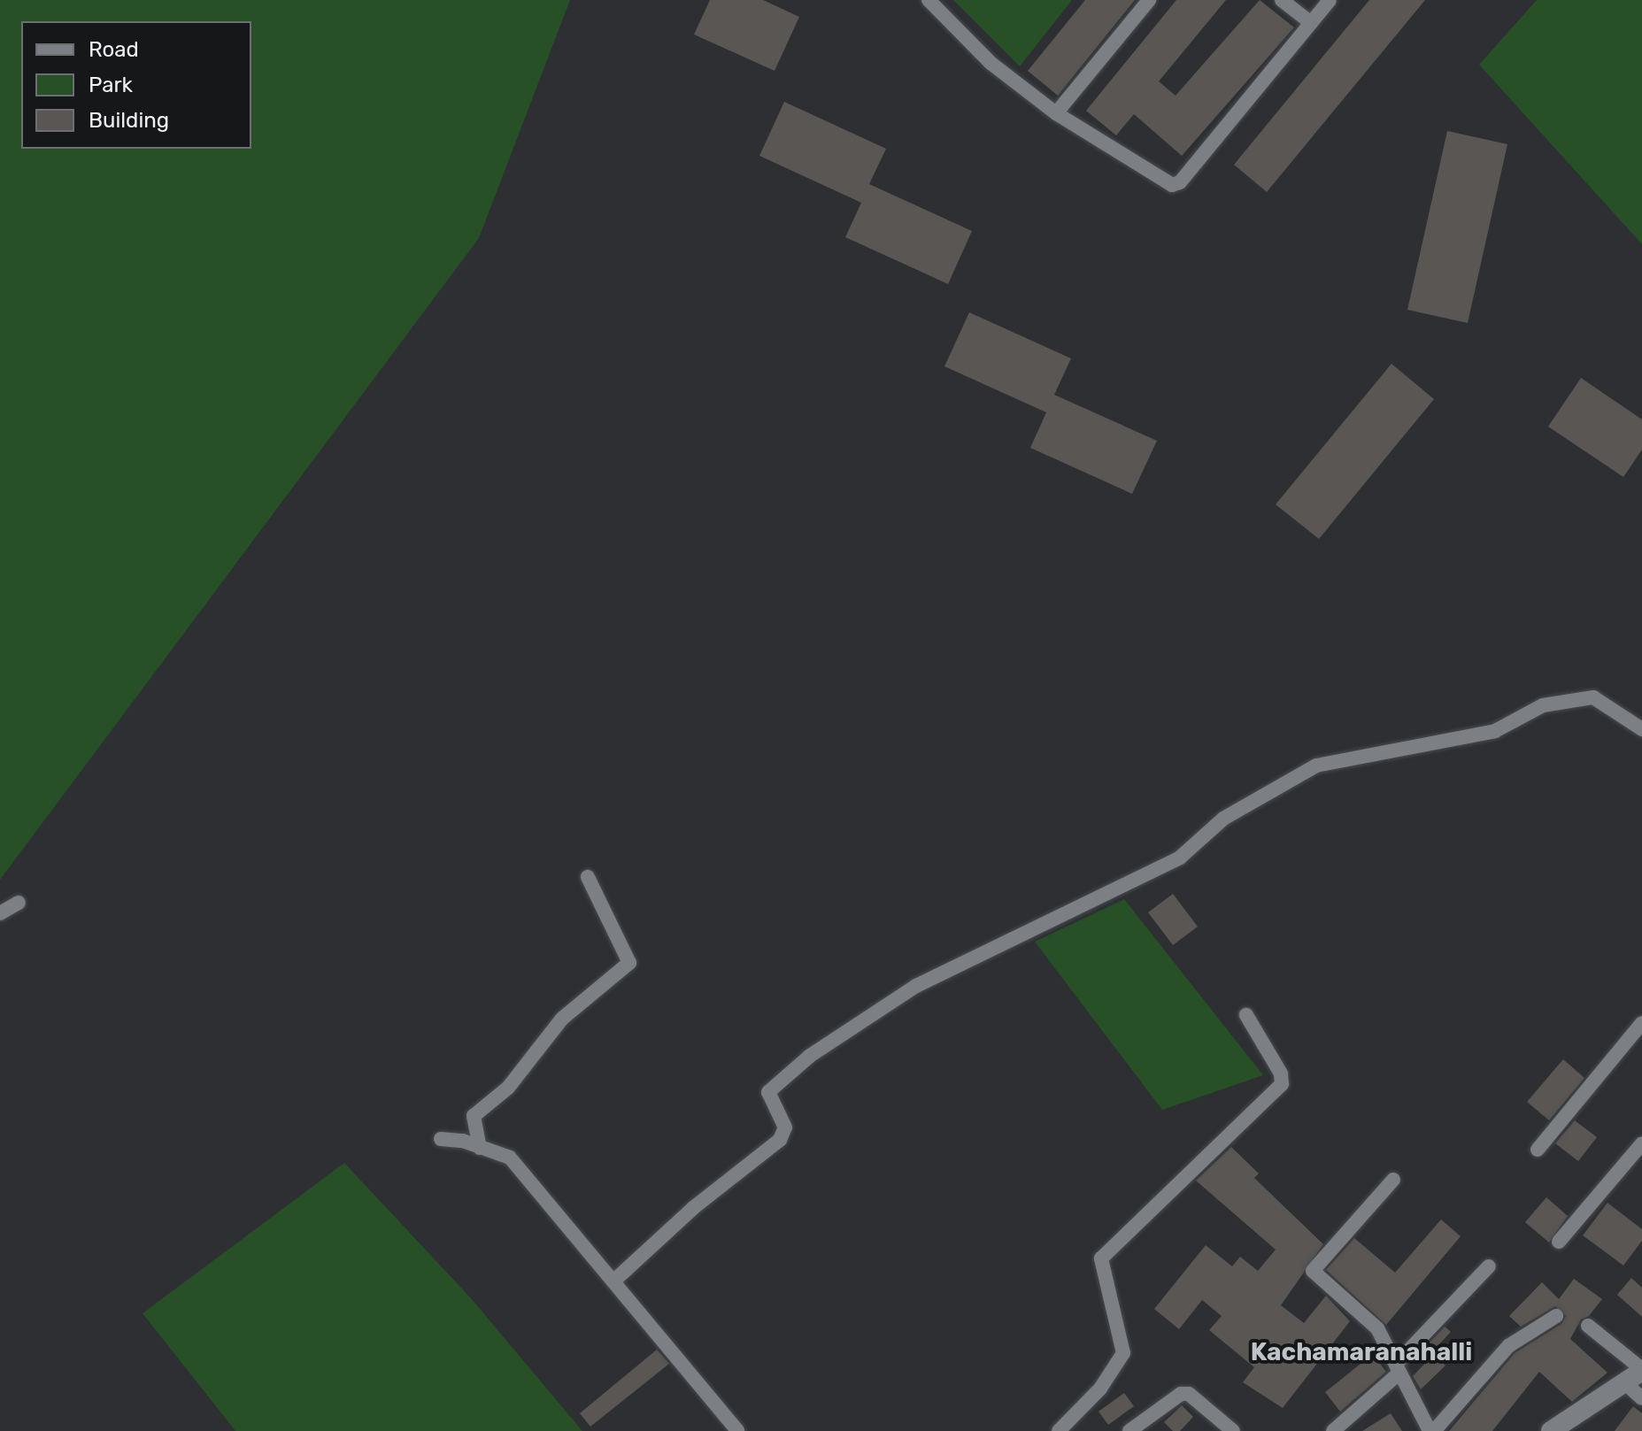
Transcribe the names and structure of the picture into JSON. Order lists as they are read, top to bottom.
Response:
{
  "districts": ["Kachamaranahalli"],
  "legend": ["Road", "Park", "Building"]
}
